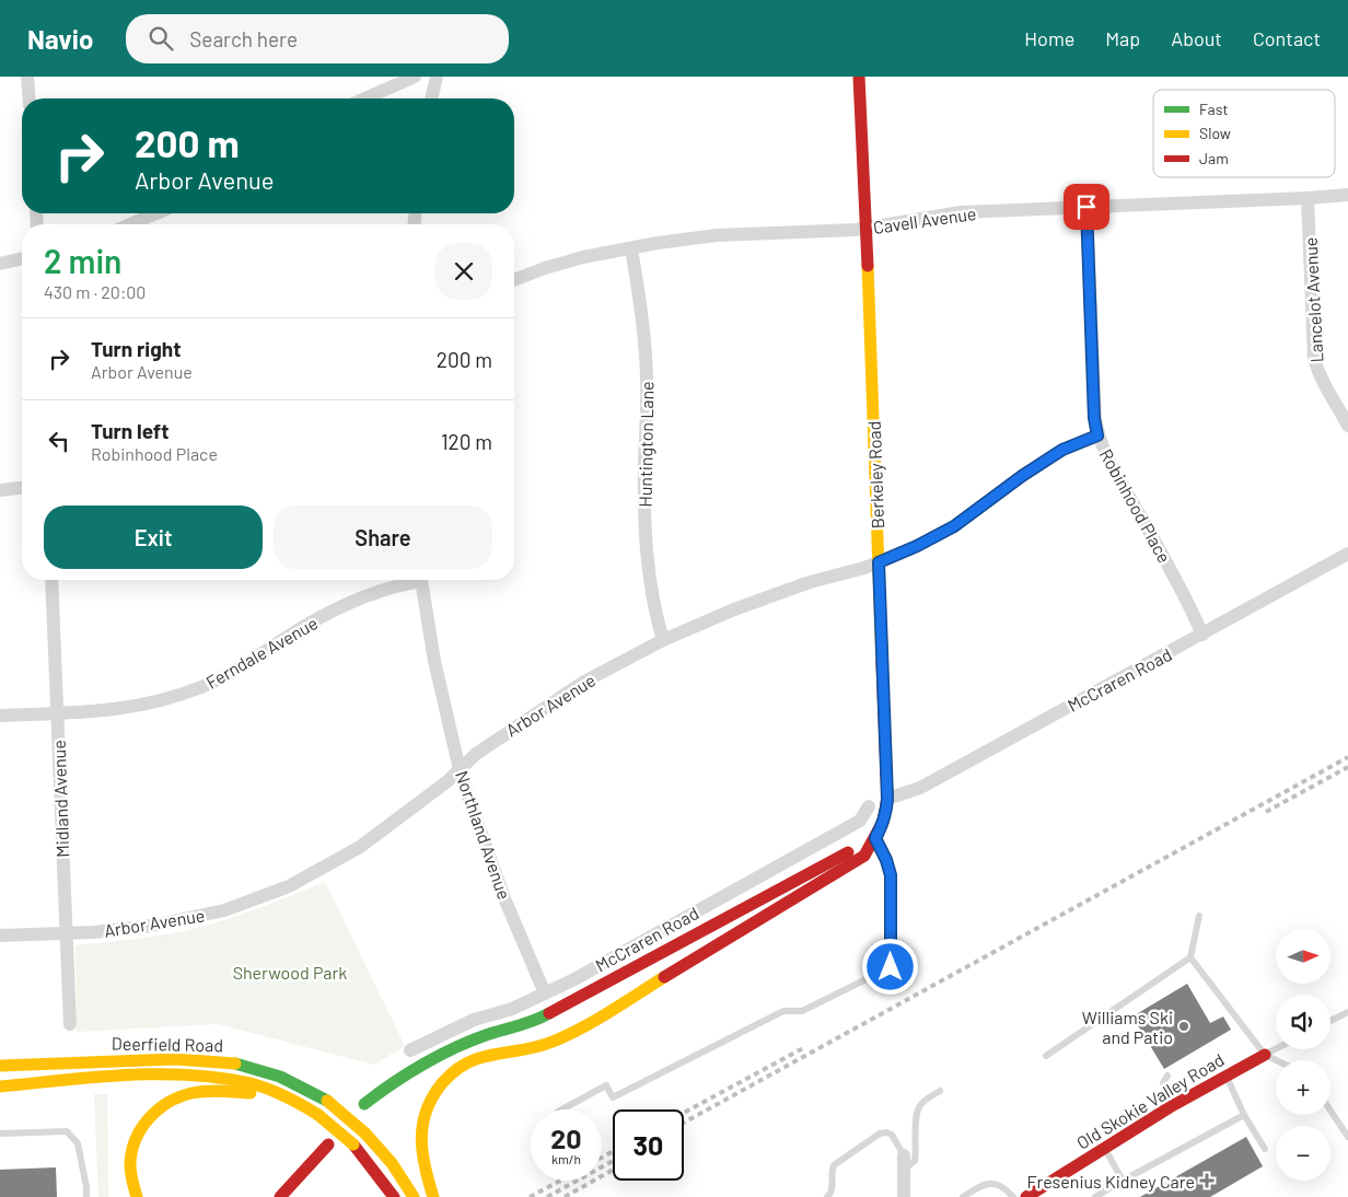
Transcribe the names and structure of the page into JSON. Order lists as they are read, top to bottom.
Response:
{
  "streets": {
    "main road": ["Berkeley Road", "Deerfield Road", "Old Skokie Valley Road"],
    "street": [
      "Cavell Avenue",
      "Lancelot Avenue",
      "Huntington Lane",
      "Robinhood Place",
      "Ferndale Avenue",
      "McCraren Road",
      "Arbor Avenue",
      "Midland Avenue",
      "Northland Avenue"
    ]
  },
  "crossings": [
    ["Cavell Avenue", "Lancelot Avenue"],
    ["Cavell Avenue", "Huntington Lane"],
    ["Cavell Avenue", "Berkeley Road"],
    ["Cavell Avenue", "Robinhood Place"],
    ["Huntington Lane", "Arbor Avenue"],
    ["Berkeley Road", "McCraren Road"],
    ["Berkeley Road", "Arbor Avenue"],
    ["Robinhood Place", "McCraren Road"],
    ["Robinhood Place", "Arbor Avenue"],
    ["Ferndale Avenue", "Midland Avenue"],
    ["McCraren Road", "Northland Avenue"],
    ["Arbor Avenue", "Midland Avenue"],
    ["Arbor Avenue", "Northland Avenue"]
  ],
  "parks": ["Sherwood Park"],
  "places": {
    "other": ["Williams Ski and Patio"],
    "health": ["Fresenius Kidney Care"]
  },
  "legend": ["Fast", "Slow", "Jam"],
  "north": "right",
  "page": {
    "header": "Navio",
    "search": "Search here",
    "nav": [
      "Home",
      "Map",
      "About",
      "Contact"
    ],
    "turn": ["200 m", "Arbor Avenue"],
    "heading": ["2 min", "430 m · 20:00"],
    "list": [
      {
        "name": "Turn right",
        "note": "Arbor Avenue",
        "value": "200 m"
      },
      {
        "name": "Turn left",
        "note": "Robinhood Place",
        "value": "120 m"
      }
    ],
    "buttons": ["Exit", "Share"],
    "map_buttons": ["+", "−"],
    "speed": "20 km/h",
    "limit": "30"
  }
}
